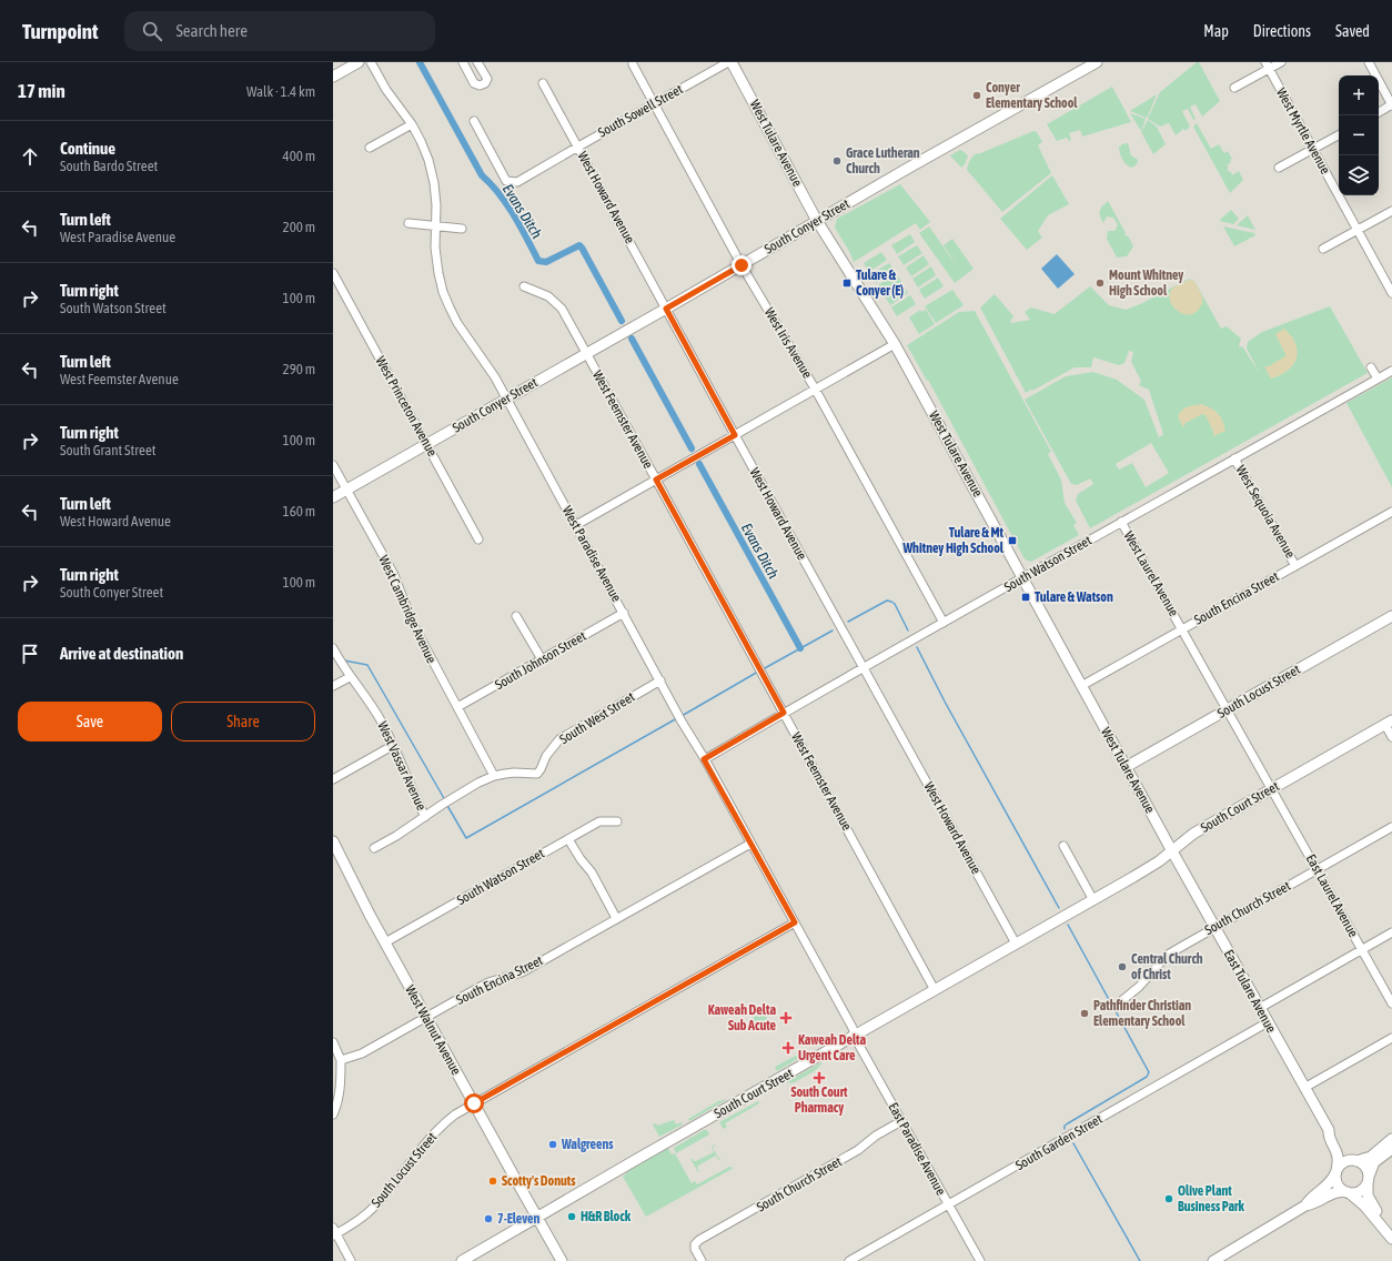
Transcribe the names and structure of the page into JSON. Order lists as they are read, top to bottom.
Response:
{
  "streets": {
    "street": [
      "South Sowell Street",
      "West Myrtle Avenue",
      "West Tulare Avenue",
      "West Howard Avenue",
      "South Conyer Street",
      "West Iris Avenue",
      "West Princeton Avenue",
      "West Feemster Avenue",
      "West Sequoia Avenue",
      "West Paradise Avenue",
      "South Watson Street",
      "West Laurel Avenue",
      "South Encina Street",
      "West Cambridge Avenue",
      "South Johnson Street",
      "South Locust Street",
      "South West Street",
      "West Vassar Avenue",
      "South Court Street",
      "East Laurel Avenue",
      "South Church Street",
      "East Tulare Avenue",
      "West Walnut Avenue",
      "South Garden Street",
      "East Paradise Avenue"
    ]
  },
  "crossings": [
    ["South Sowell Street", "West Howard Avenue"],
    ["South Sowell Street", "West Iris Avenue"],
    ["West Tulare Avenue", "South Conyer Street"],
    ["West Tulare Avenue", "South Watson Street"],
    ["West Tulare Avenue", "South Encina Street"],
    ["West Tulare Avenue", "South Locust Street"],
    ["West Tulare Avenue", "South Court Street"],
    ["West Tulare Avenue", "East Tulare Avenue"],
    ["West Howard Avenue", "South Conyer Street"],
    ["West Howard Avenue", "South Watson Street"],
    ["West Howard Avenue", "South Court Street"],
    ["South Conyer Street", "West Iris Avenue"],
    ["South Conyer Street", "West Princeton Avenue"],
    ["South Conyer Street", "West Feemster Avenue"],
    ["South Conyer Street", "West Paradise Avenue"],
    ["South Conyer Street", "West Cambridge Avenue"],
    ["West Iris Avenue", "South Watson Street"],
    ["West Feemster Avenue", "South Watson Street"],
    ["West Feemster Avenue", "South Court Street"],
    ["West Sequoia Avenue", "South Watson Street"],
    ["West Sequoia Avenue", "South Encina Street"],
    ["West Paradise Avenue", "South Watson Street"],
    ["West Paradise Avenue", "South Encina Street"],
    ["West Paradise Avenue", "South Johnson Street"],
    ["West Paradise Avenue", "South Locust Street"],
    ["West Paradise Avenue", "South West Street"],
    ["West Paradise Avenue", "South Court Street"],
    ["West Paradise Avenue", "East Paradise Avenue"],
    ["South Watson Street", "West Laurel Avenue"],
    ["South Watson Street", "West Walnut Avenue"],
    ["West Laurel Avenue", "South Encina Street"],
    ["West Laurel Avenue", "South Locust Street"],
    ["West Laurel Avenue", "South Court Street"],
    ["West Laurel Avenue", "East Laurel Avenue"],
    ["South Encina Street", "West Walnut Avenue"],
    ["West Cambridge Avenue", "South Johnson Street"],
    ["West Cambridge Avenue", "South West Street"],
    ["South Locust Street", "West Walnut Avenue"],
    ["South West Street", "West Vassar Avenue"],
    ["South Court Street", "East Laurel Avenue"],
    ["South Court Street", "East Tulare Avenue"],
    ["South Court Street", "West Walnut Avenue"],
    ["South Court Street", "East Paradise Avenue"],
    ["East Laurel Avenue", "South Church Street"],
    ["South Church Street", "East Tulare Avenue"],
    ["South Church Street", "East Paradise Avenue"],
    ["East Tulare Avenue", "South Garden Street"],
    ["South Garden Street", "East Paradise Avenue"]
  ],
  "water": ["Evans Ditch"],
  "places": {
    "other": [
      "Conyer Elementary School",
      "Grace Lutheran Church",
      "Mount Whitney High School",
      "Central Church of Christ",
      "Pathfinder Christian Elementary School",
      "Walgreens",
      "Scotty's Donuts",
      "Olive Plant Business Park",
      "H&R Block",
      "7-Eleven"
    ],
    "transit": ["Tulare & Conyer (E)", "Tulare & Mt Whitney High School", "Tulare & Watson"],
    "health": ["Kaweah Delta Sub Acute", "Kaweah Delta Urgent Care", "South Court Pharmacy"]
  },
  "page": {
    "header": "Turnpoint",
    "search": "Search here",
    "nav": ["Map", "Directions", "Saved"],
    "heading": ["17 min", "Walk · 1.4 km"],
    "map_buttons": ["+", "−"],
    "list": [
      ["Continue", "South Bardo Street", "400 m"],
      ["Turn left", "West Paradise Avenue", "200 m"],
      ["Turn right", "South Watson Street", "100 m"],
      ["Turn left", "West Feemster Avenue", "290 m"],
      ["Turn right", "South Grant Street", "100 m"],
      ["Turn left", "West Howard Avenue", "160 m"],
      ["Turn right", "South Conyer Street", "100 m"],
      "Arrive at destination"
    ],
    "buttons": ["Save", "Share"]
  }
}
